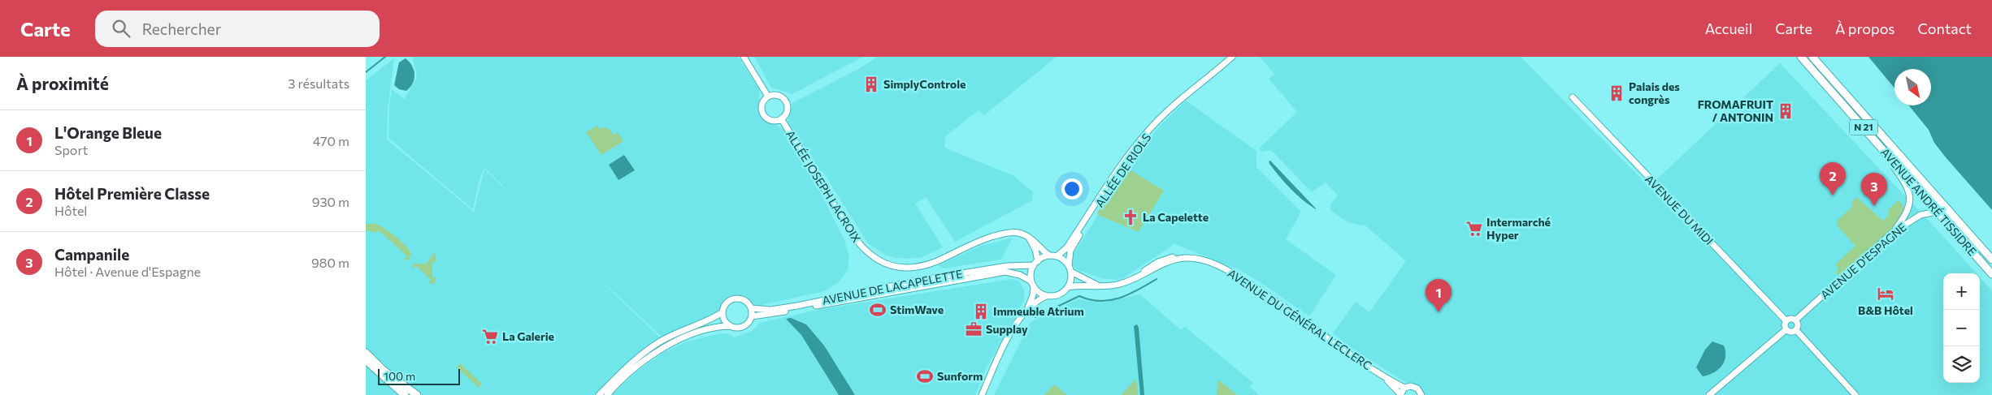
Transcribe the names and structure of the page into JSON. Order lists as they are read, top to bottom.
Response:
{
  "streets": {
    "main road": ["N 21", "AVENUE ANDRÉ TISSIDRE"],
    "street": [
      "ALLÉE DE RIOLS",
      "ALLÉE JOSEPH LACROIX",
      "AVENUE DU MIDI",
      "AVENUE D'ESPAGNE",
      "AVENUE DE LACAPELETTE",
      "AVENUE DU GÉNÉRAL LECLERC"
    ]
  },
  "crossings": [
    ["ALLÉE DE RIOLS", "AVENUE DE LACAPELETTE"],
    ["ALLÉE DE RIOLS", "AVENUE DU GÉNÉRAL LECLERC"],
    ["AVENUE ANDRÉ TISSIDRE", "AVENUE D'ESPAGNE"],
    ["AVENUE DU MIDI", "AVENUE D'ESPAGNE"],
    ["AVENUE DE LACAPELETTE", "AVENUE DU GÉNÉRAL LECLERC"]
  ],
  "places": {
    "building": [
      "SimplyControle",
      "Palais des congrès",
      "FROMAFRUIT / ANTONIN",
      "Immeuble Atrium"
    ],
    "church": ["La Capelette"],
    "supermarket": ["Intermarché Hyper", "La Galerie"],
    "hotel": ["B&B Hôtel"],
    "sports": ["StimWave", "Sunform"],
    "office": ["Supplay"]
  },
  "scale_bar": "100 m",
  "north": "bottom right",
  "page": {
    "header": "Carte",
    "search": "Rechercher",
    "nav": [
      "Accueil",
      "Carte",
      "À propos",
      "Contact"
    ],
    "heading": ["À proximité", "3 résultats"],
    "list": [
      {
        "mark": "1",
        "name": "L'Orange Bleue",
        "note": "Sport",
        "value": "470 m"
      },
      {
        "mark": "2",
        "name": "Hôtel Première Classe",
        "note": "Hôtel",
        "value": "930 m"
      },
      {
        "mark": "3",
        "name": "Campanile",
        "note": "Hôtel · Avenue d'Espagne",
        "value": "980 m"
      }
    ],
    "pins": ["2", "3", "1"],
    "map_buttons": ["+", "−"],
    "scale": "100 m"
  }
}
